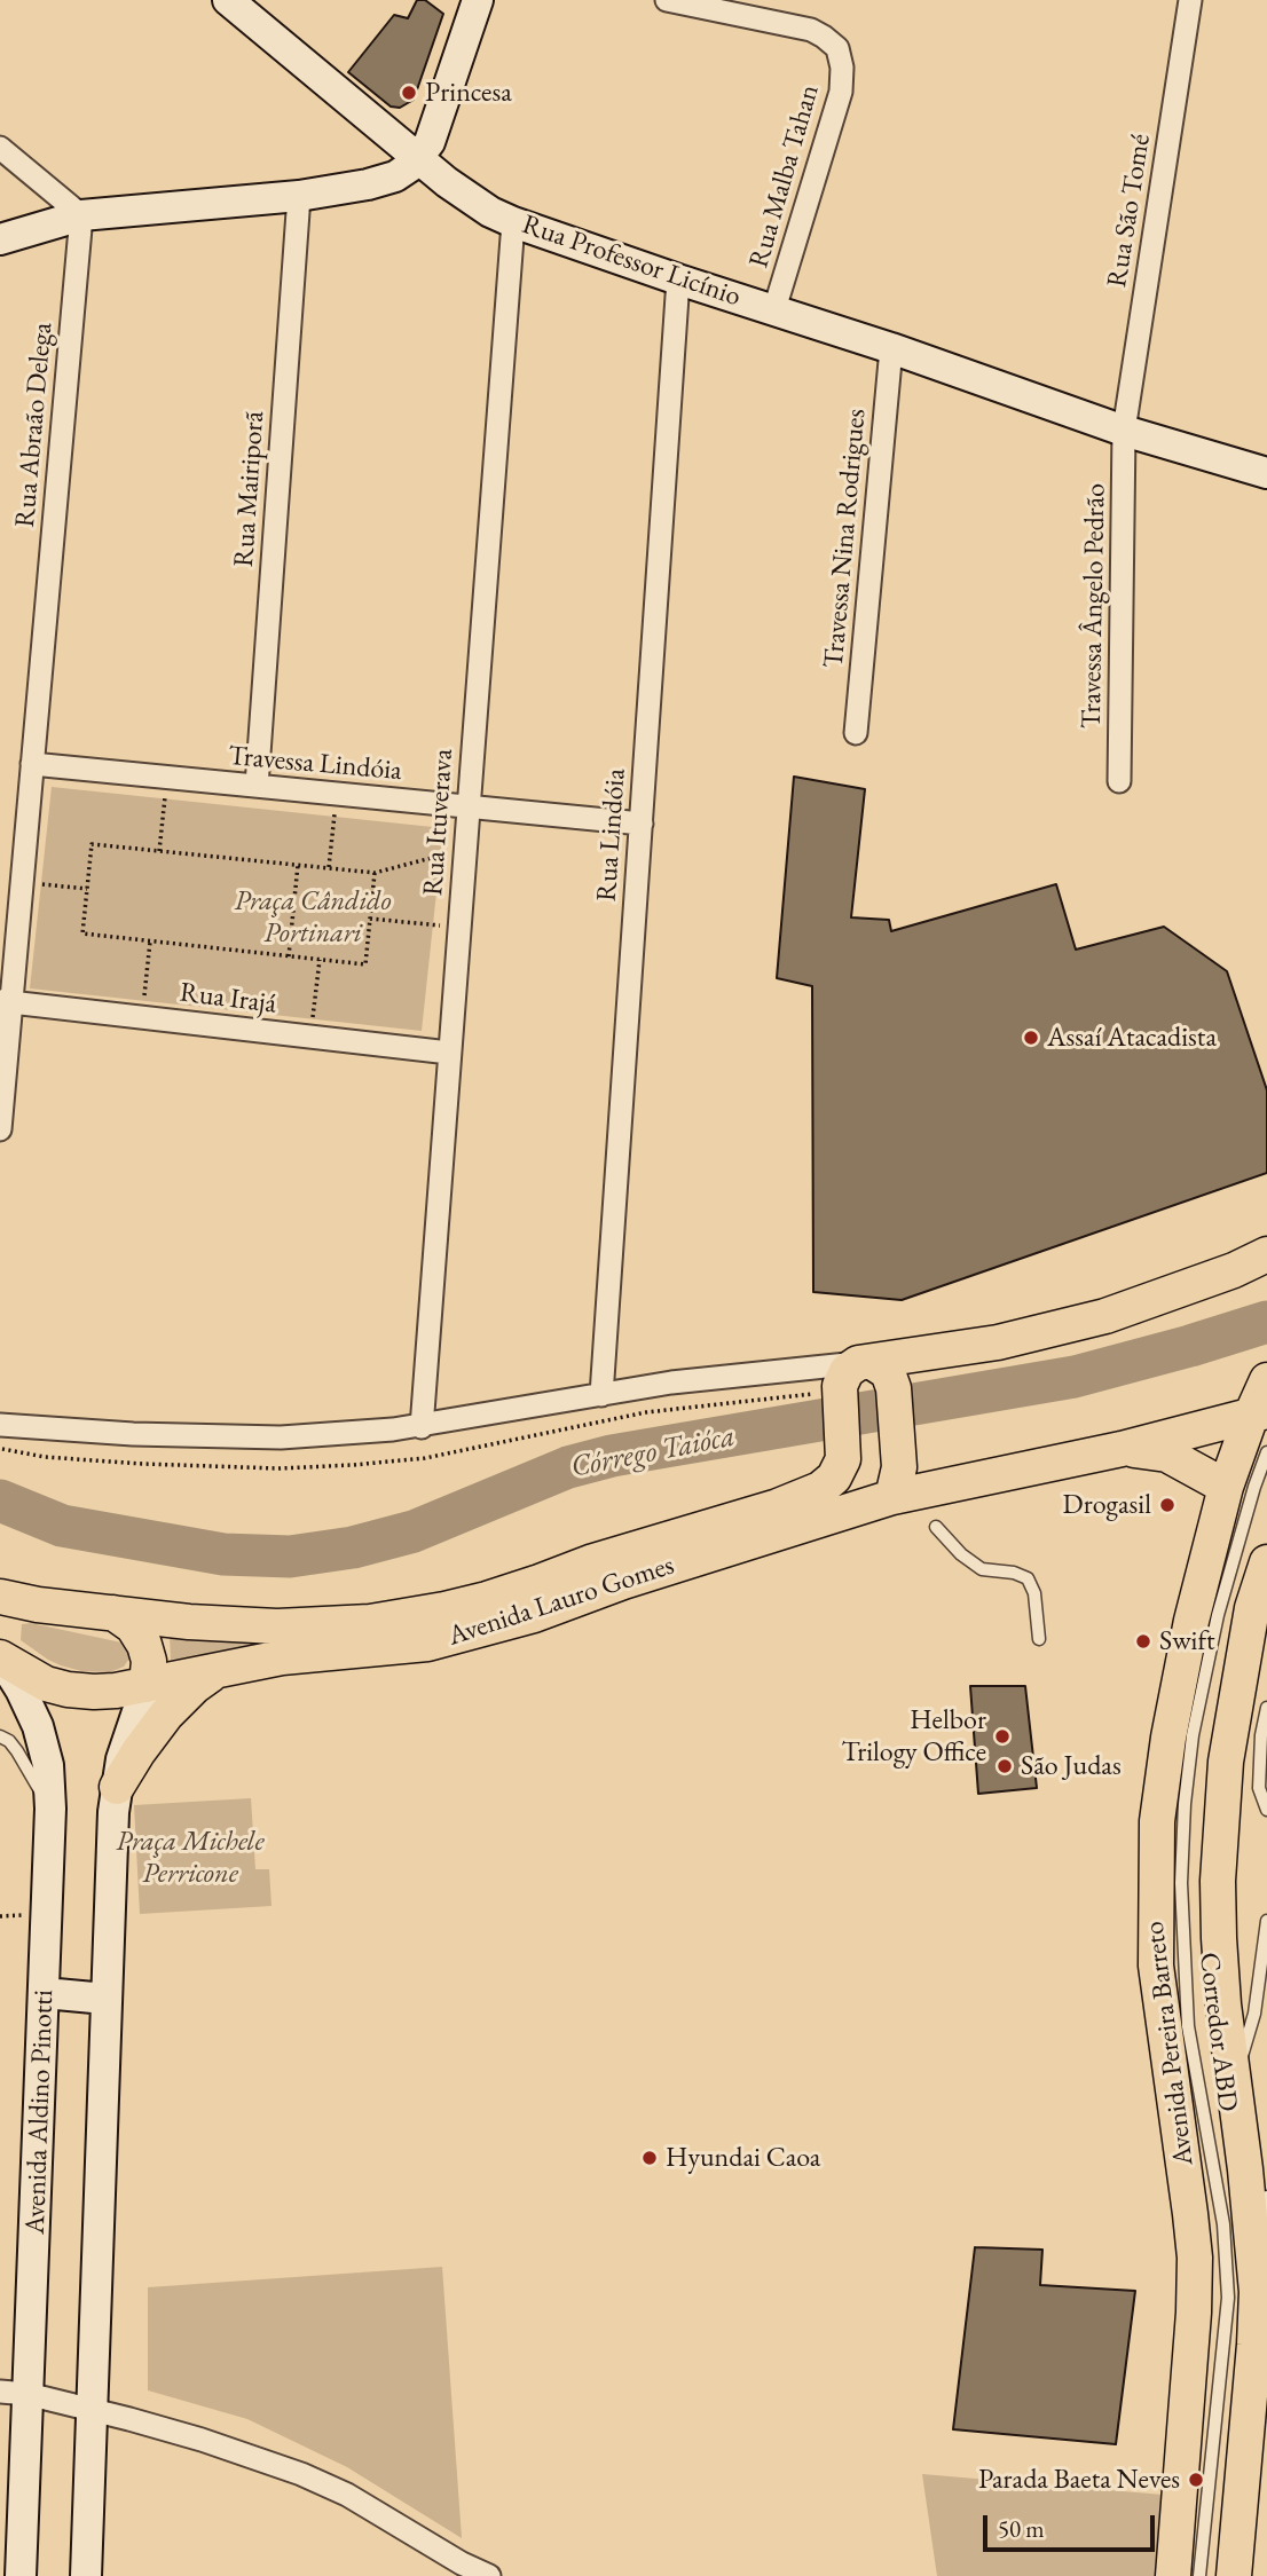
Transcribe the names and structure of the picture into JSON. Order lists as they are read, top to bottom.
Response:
{
  "streets": {
    "main road": [
      "Rua Professor Licínio",
      "Avenida Lauro Gomes",
      "Avenida Pereira Barreto",
      "Avenida Aldino Pinotti"
    ],
    "street": [
      "Rua Malba Tahan",
      "Rua São Tomé",
      "Rua Abraão Delega",
      "Rua Mairiporã",
      "Travessa Nina Rodrigues",
      "Travessa Ângelo Pedrão",
      "Travessa Lindóia",
      "Rua Ituverava",
      "Rua Lindóia",
      "Rua Irajá"
    ],
    "lane": ["Corredor ABD"]
  },
  "crossings": [
    ["Rua Malba Tahan", "Rua Professor Licínio"],
    ["Rua São Tomé", "Rua Professor Licínio"],
    ["Rua São Tomé", "Travessa Ângelo Pedrão"],
    ["Rua Professor Licínio", "Travessa Nina Rodrigues"],
    ["Rua Professor Licínio", "Travessa Ângelo Pedrão"],
    ["Rua Professor Licínio", "Rua Ituverava"],
    ["Rua Professor Licínio", "Rua Lindóia"],
    ["Rua Abraão Delega", "Travessa Lindóia"],
    ["Rua Abraão Delega", "Rua Irajá"],
    ["Rua Mairiporã", "Travessa Lindóia"],
    ["Travessa Lindóia", "Rua Ituverava"],
    ["Travessa Lindóia", "Rua Lindóia"],
    ["Rua Ituverava", "Rua Irajá"],
    ["Avenida Lauro Gomes", "Avenida Pereira Barreto"],
    ["Avenida Lauro Gomes", "Avenida Aldino Pinotti"]
  ],
  "water": ["Córrego Taióca"],
  "parks": ["Praça Cândido Portinari", "Praça Michele Perricone"],
  "places": [
    "Princesa",
    "Assaí Atacadista",
    "Drogasil",
    "Swift",
    "Helbor Trilogy Office",
    "São Judas",
    "Hyundai Caoa",
    "Parada Baeta Neves"
  ],
  "scale_bar": "50 m"
}
